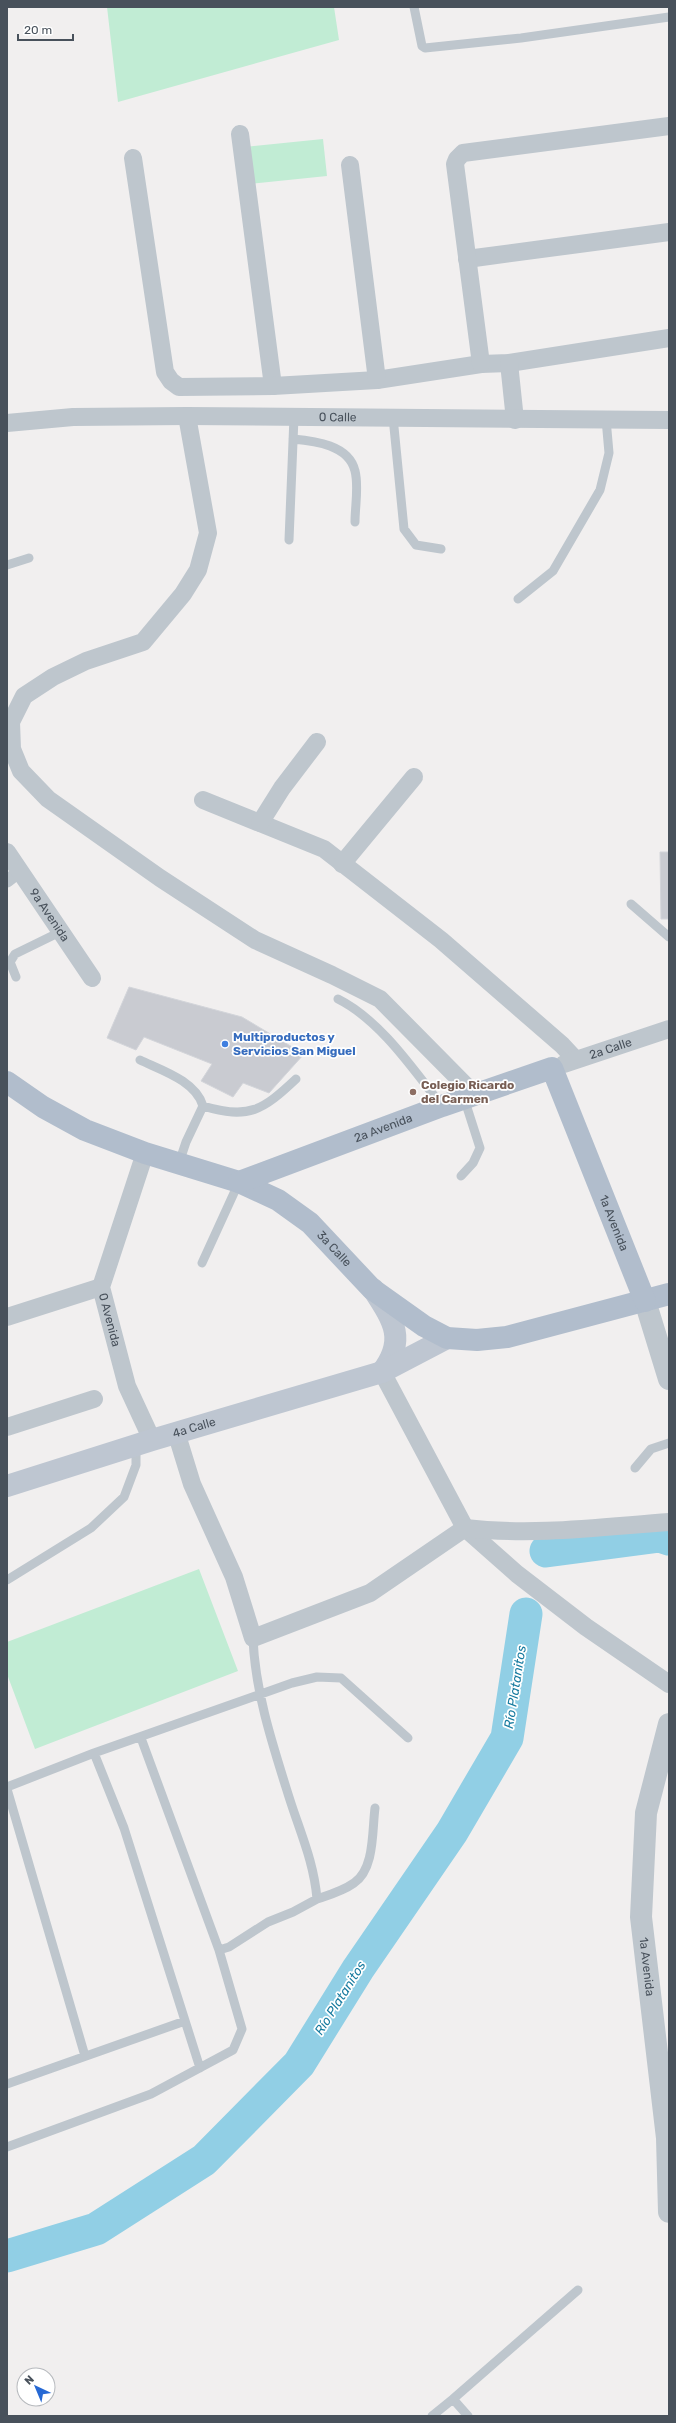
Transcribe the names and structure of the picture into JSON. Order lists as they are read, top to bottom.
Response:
{
  "streets": {
    "main road": [
      "2a Avenida",
      "1a Avenida",
      "3a Calle",
      "4a Calle"
    ],
    "street": [
      "0 Calle",
      "9a Avenida",
      "2a Calle",
      "0 Avenida"
    ]
  },
  "crossings": [
    ["2a Calle", "2a Avenida"],
    ["2a Calle", "1a Avenida"],
    ["2a Avenida", "1a Avenida"],
    ["2a Avenida", "3a Calle"],
    ["1a Avenida", "3a Calle"],
    ["3a Calle", "0 Avenida"],
    ["3a Calle", "4a Calle"],
    ["0 Avenida", "4a Calle"]
  ],
  "water": ["Río Platanitos"],
  "places": ["Multiproductos y Servicios San Miguel", "Colegio Ricardo del Carmen"],
  "scale_bar": "20 m",
  "north": "top left"
}
